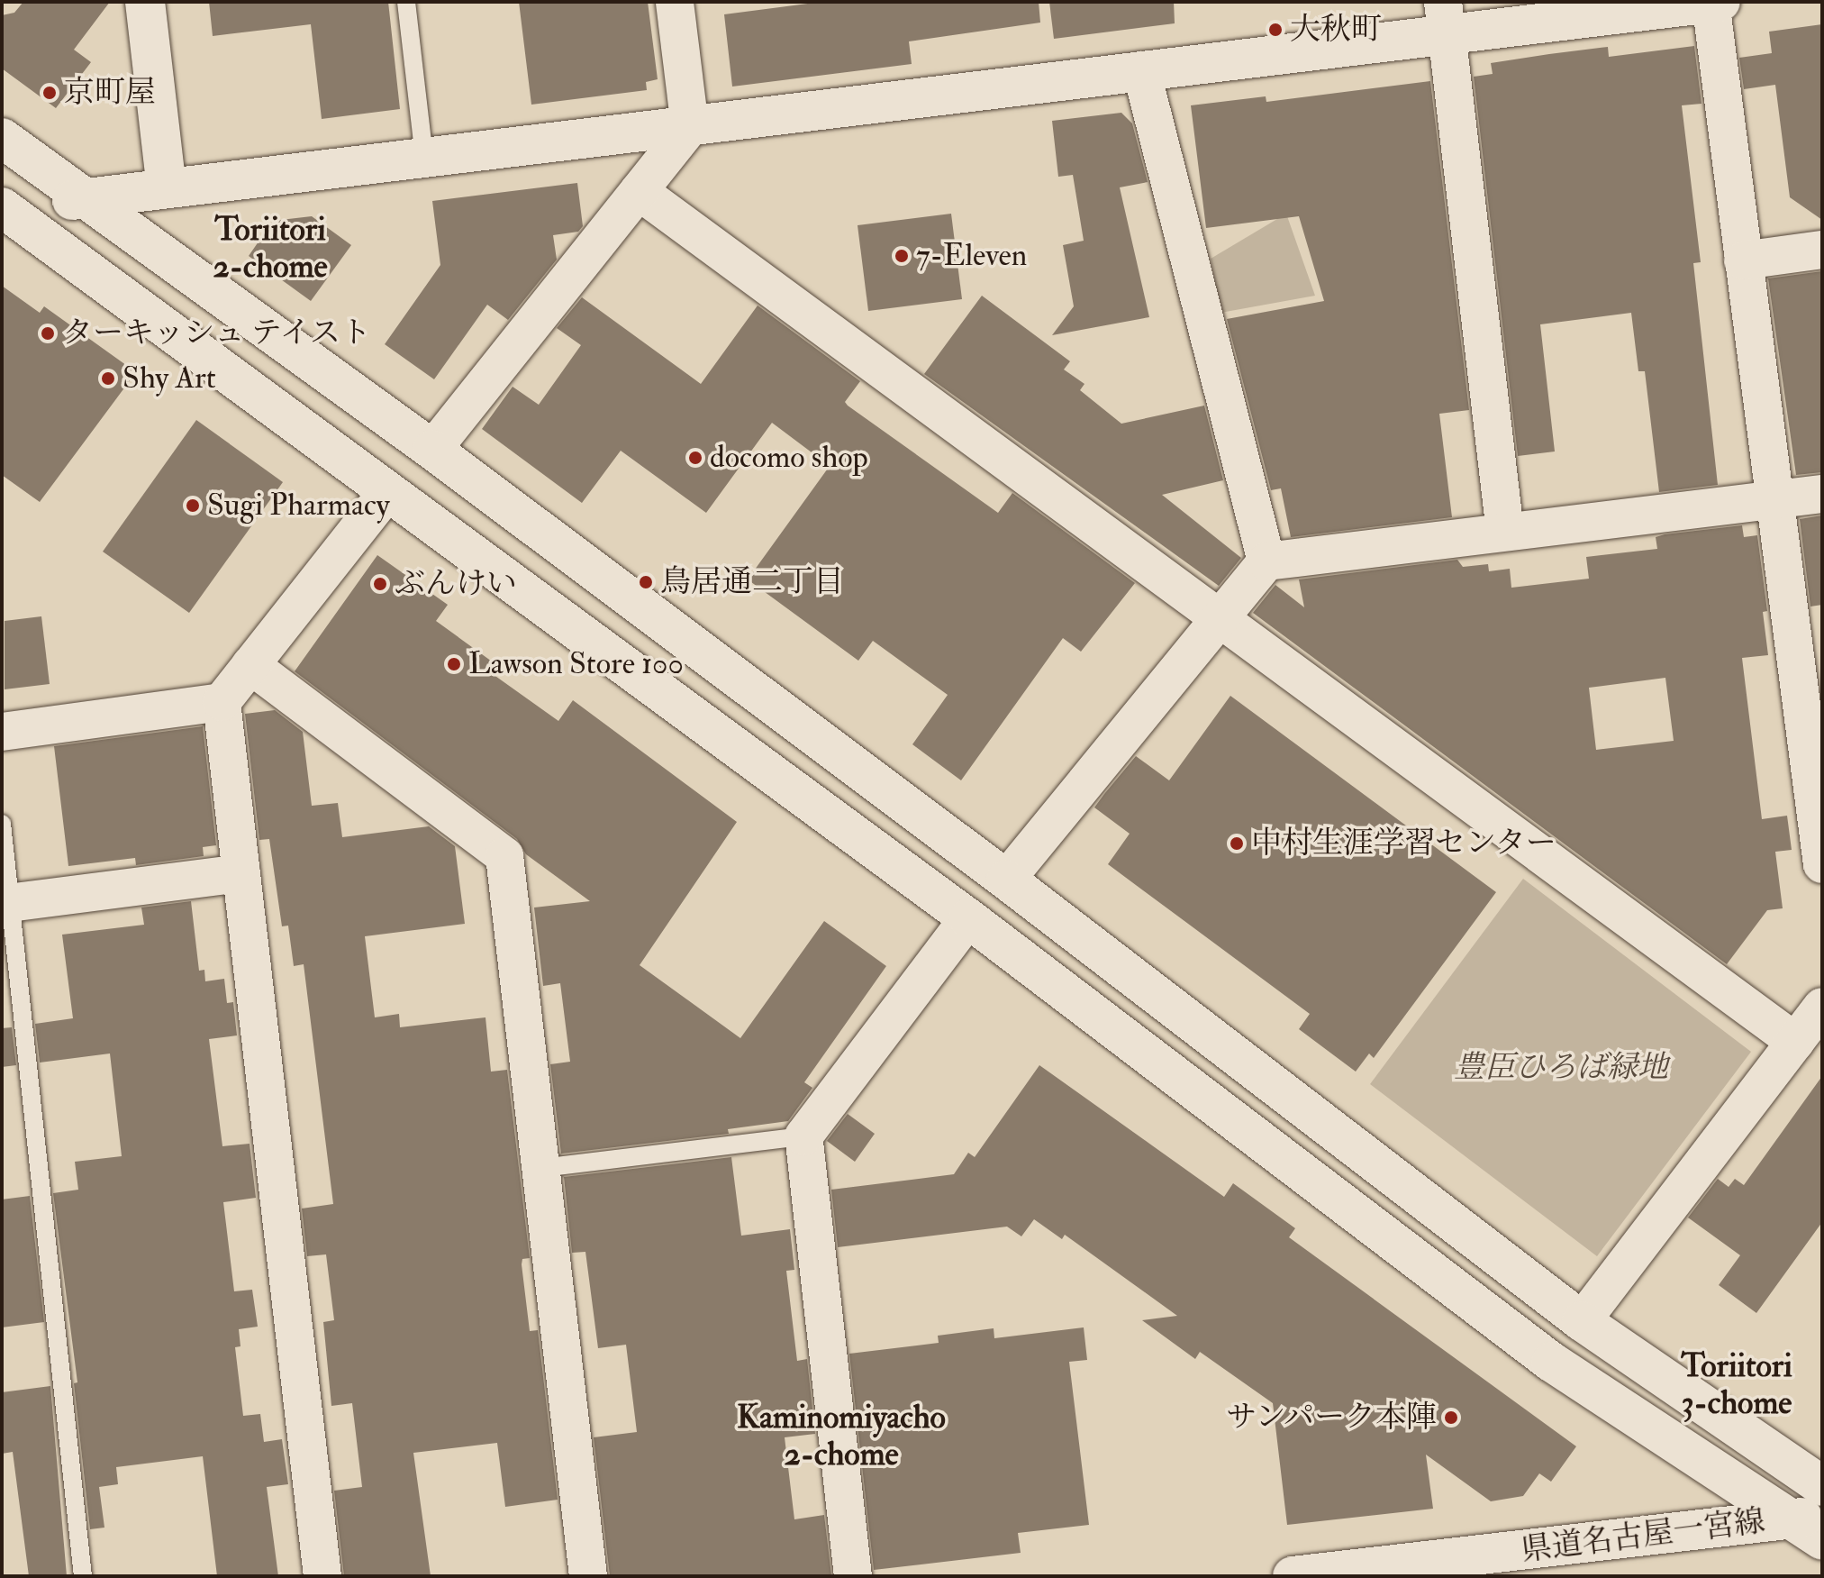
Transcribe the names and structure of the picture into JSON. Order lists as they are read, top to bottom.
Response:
{
  "streets": {
    "street": ["県道名古屋一宮線"]
  },
  "districts": ["Toriitori 2-chome", "Toriitori 3-chome", "Kaminomiyacho 2-chome"],
  "parks": ["豊臣ひろば緑地"],
  "places": [
    "大秋町",
    "京町屋",
    "7-Eleven",
    "ターキッシュ テイスト",
    "Shy Art",
    "docomo shop",
    "Sugi Pharmacy",
    "鳥居通二丁目",
    "ぶんけい",
    "Lawson Store 100",
    "中村生涯学習センター",
    "サンパーク本陣"
  ]
}
